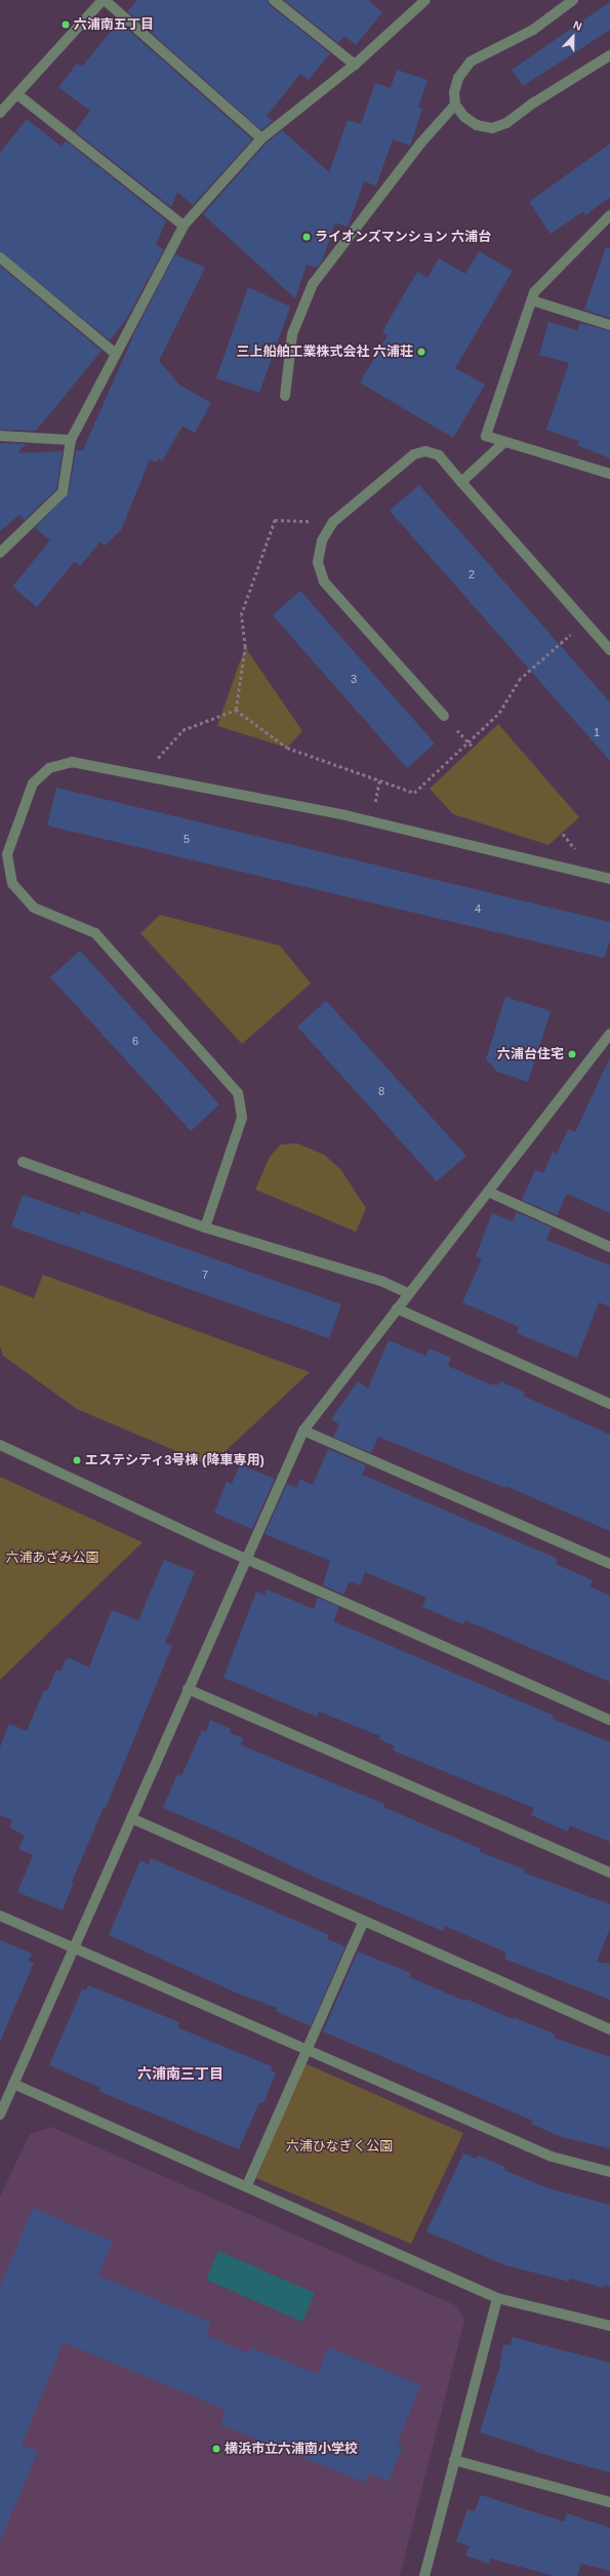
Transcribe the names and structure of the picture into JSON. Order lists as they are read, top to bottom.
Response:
{
  "districts": ["六浦南三丁目"],
  "parks": ["六浦あざみ公園", "六浦ひなぎく公園"],
  "places": [
    "六浦南五丁目",
    "ライオンズマンション 六浦台",
    "三上船舶工業株式会社 六浦荘",
    "六浦台住宅",
    "エステシティ3号棟 (降車専用)",
    "横浜市立六浦南小学校"
  ],
  "house_numbers": [
    "2",
    "3",
    "1",
    "5",
    "4",
    "6",
    "8",
    "7"
  ],
  "north": "top"
}
